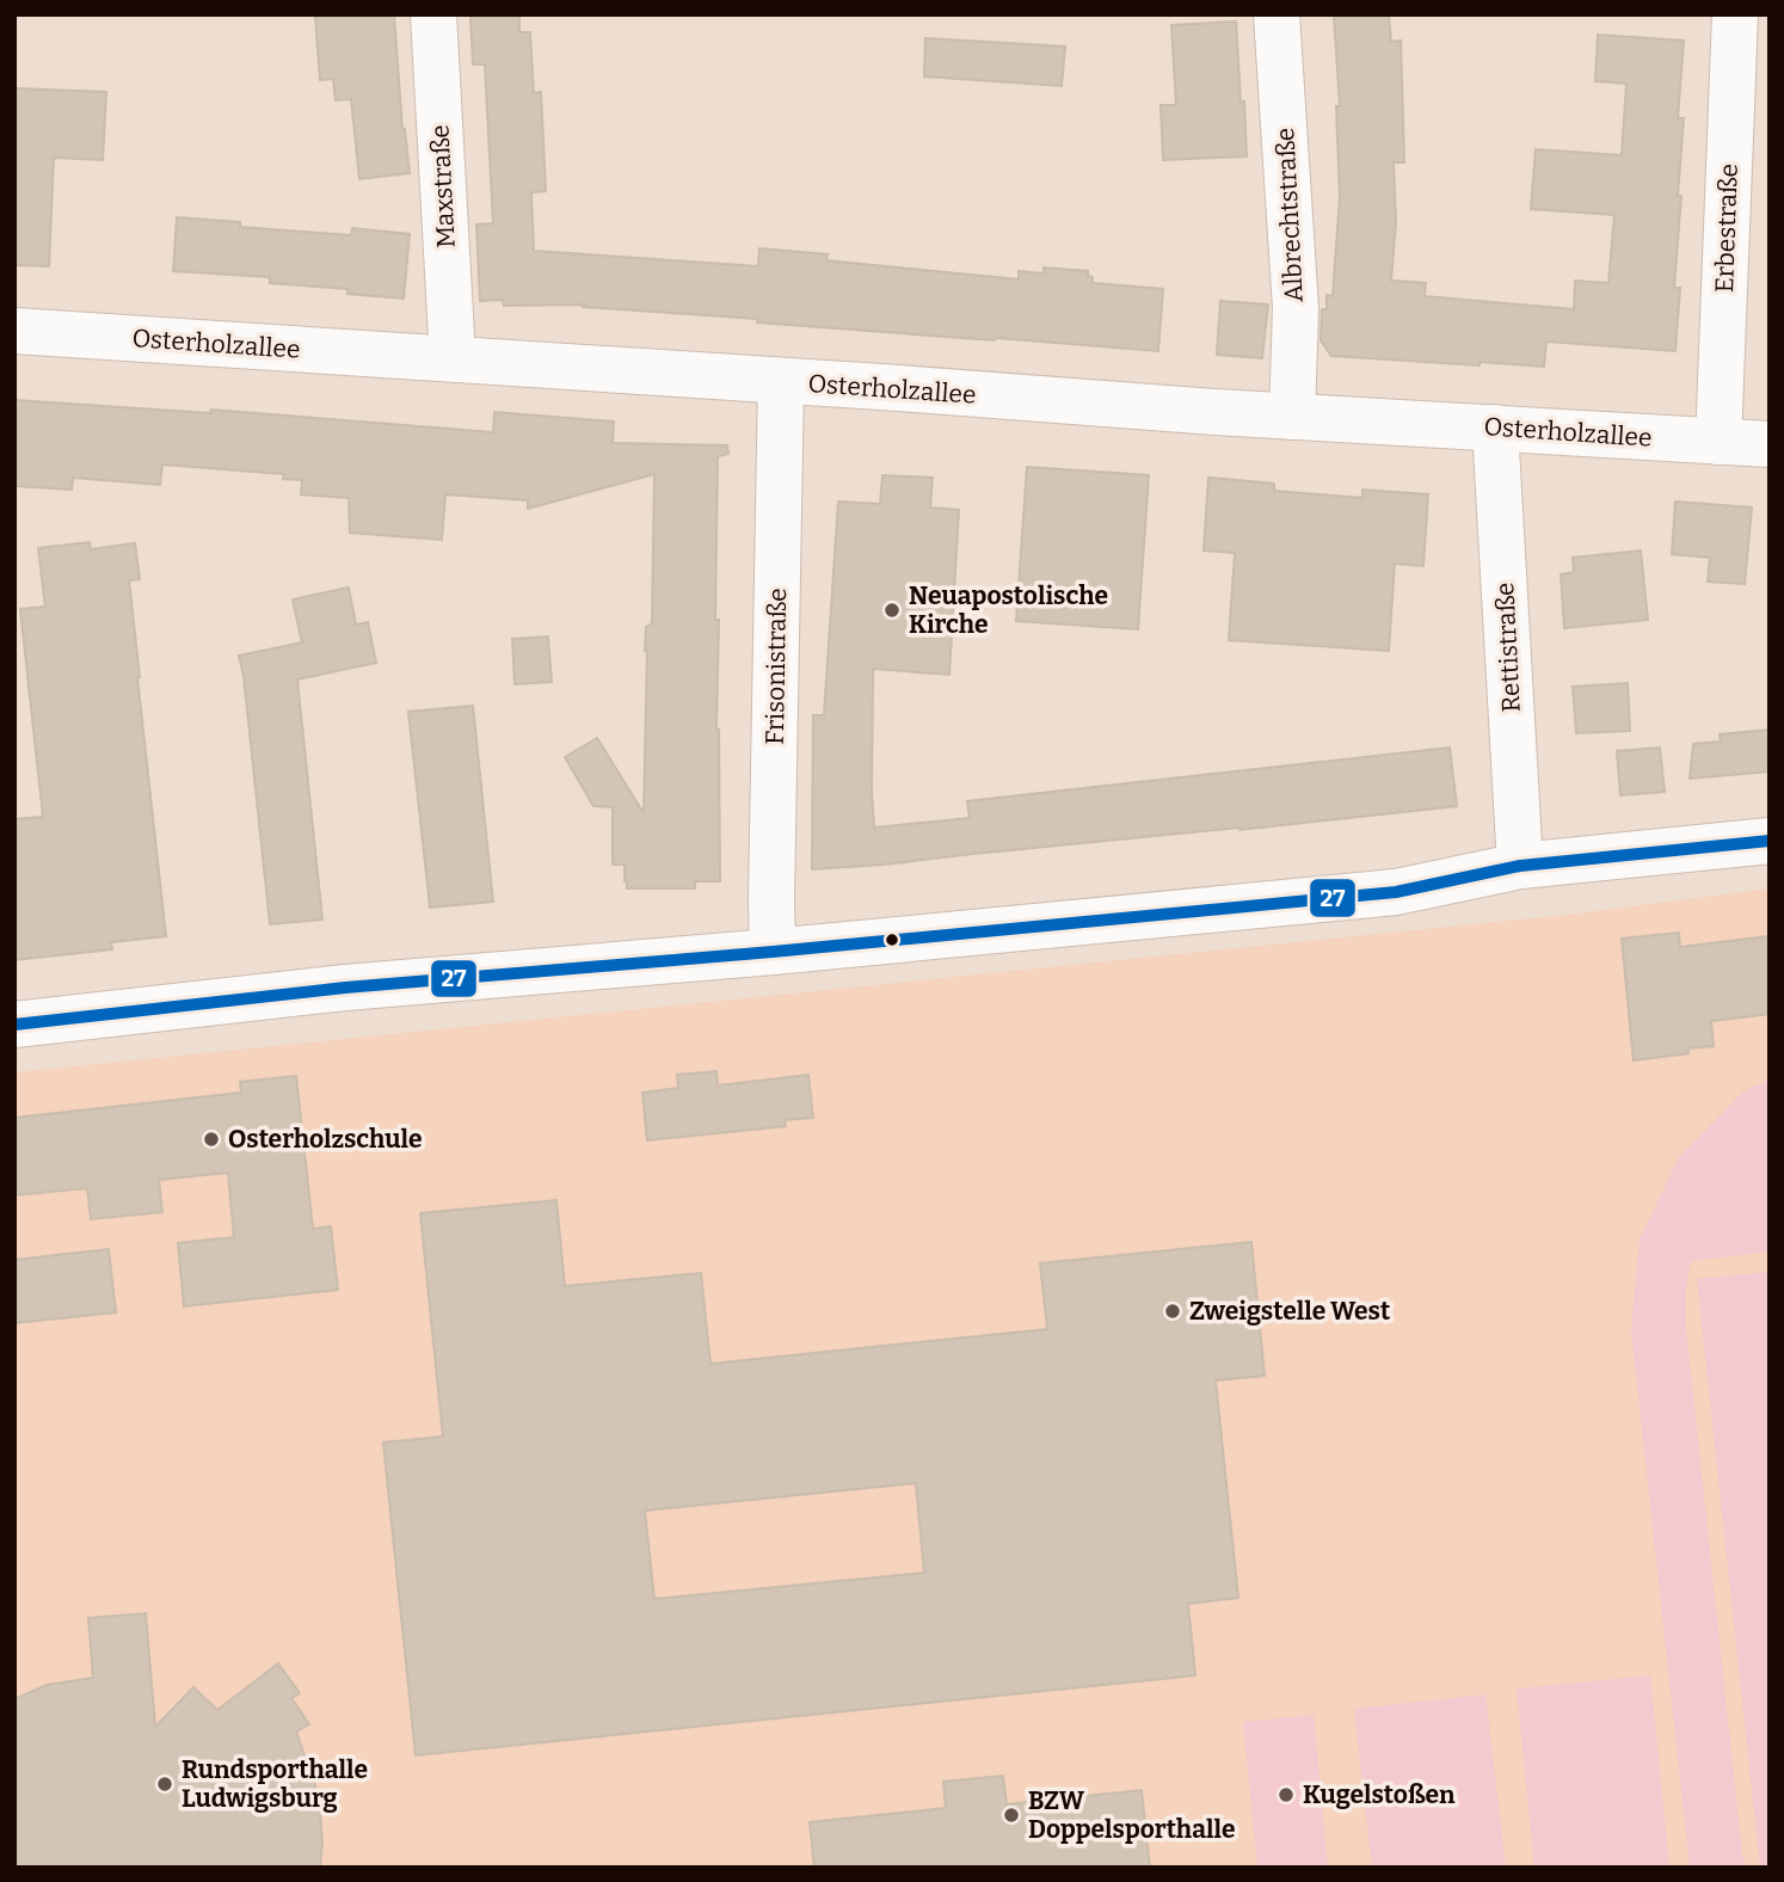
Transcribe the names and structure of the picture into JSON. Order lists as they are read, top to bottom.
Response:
{
  "streets": {
    "street": [
      "Maxstraße",
      "Albrechtstraße",
      "Erbestraße",
      "Osterholzallee",
      "Rettistraße",
      "Frisonistraße"
    ]
  },
  "crossings": [
    ["Maxstraße", "Osterholzallee"],
    ["Albrechtstraße", "Osterholzallee"],
    ["Erbestraße", "Osterholzallee"],
    ["Osterholzallee", "Rettistraße"],
    ["Osterholzallee", "Frisonistraße"]
  ],
  "places": [
    "Neuapostolische Kirche",
    "Osterholzschule",
    "Zweigstelle West",
    "Rundsporthalle Ludwigsburg",
    "Kugelstoßen",
    "BZW Doppelsporthalle"
  ],
  "lines": ["transit line 27"]
}
